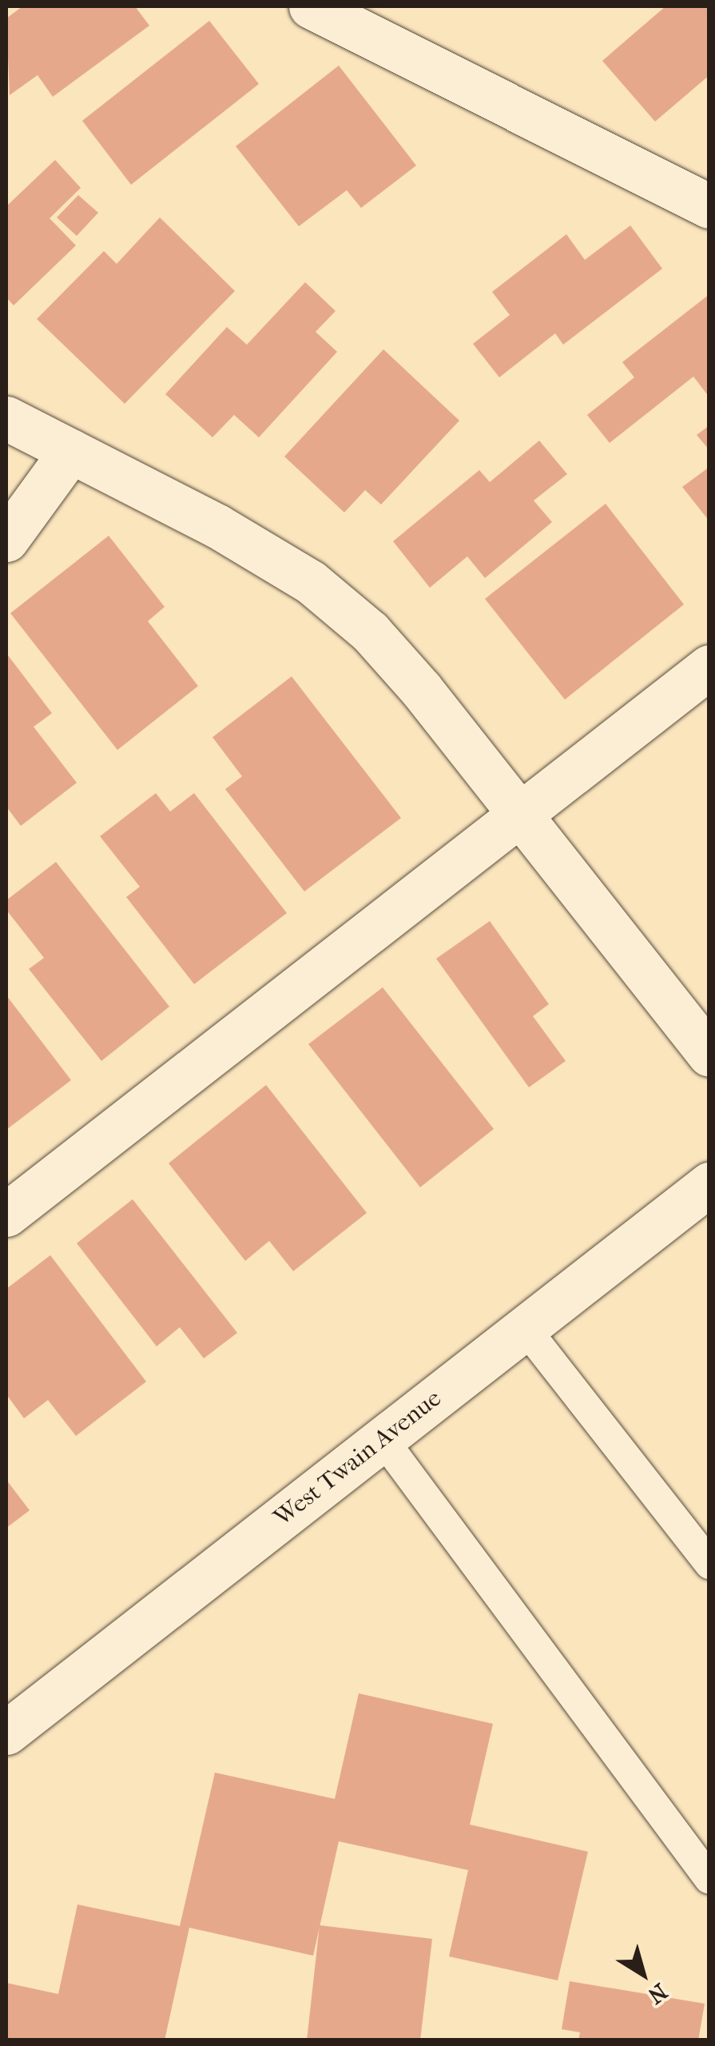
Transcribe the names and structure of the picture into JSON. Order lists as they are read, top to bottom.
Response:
{
  "streets": {
    "street": ["West Twain Avenue"]
  },
  "north": "bottom right"
}
